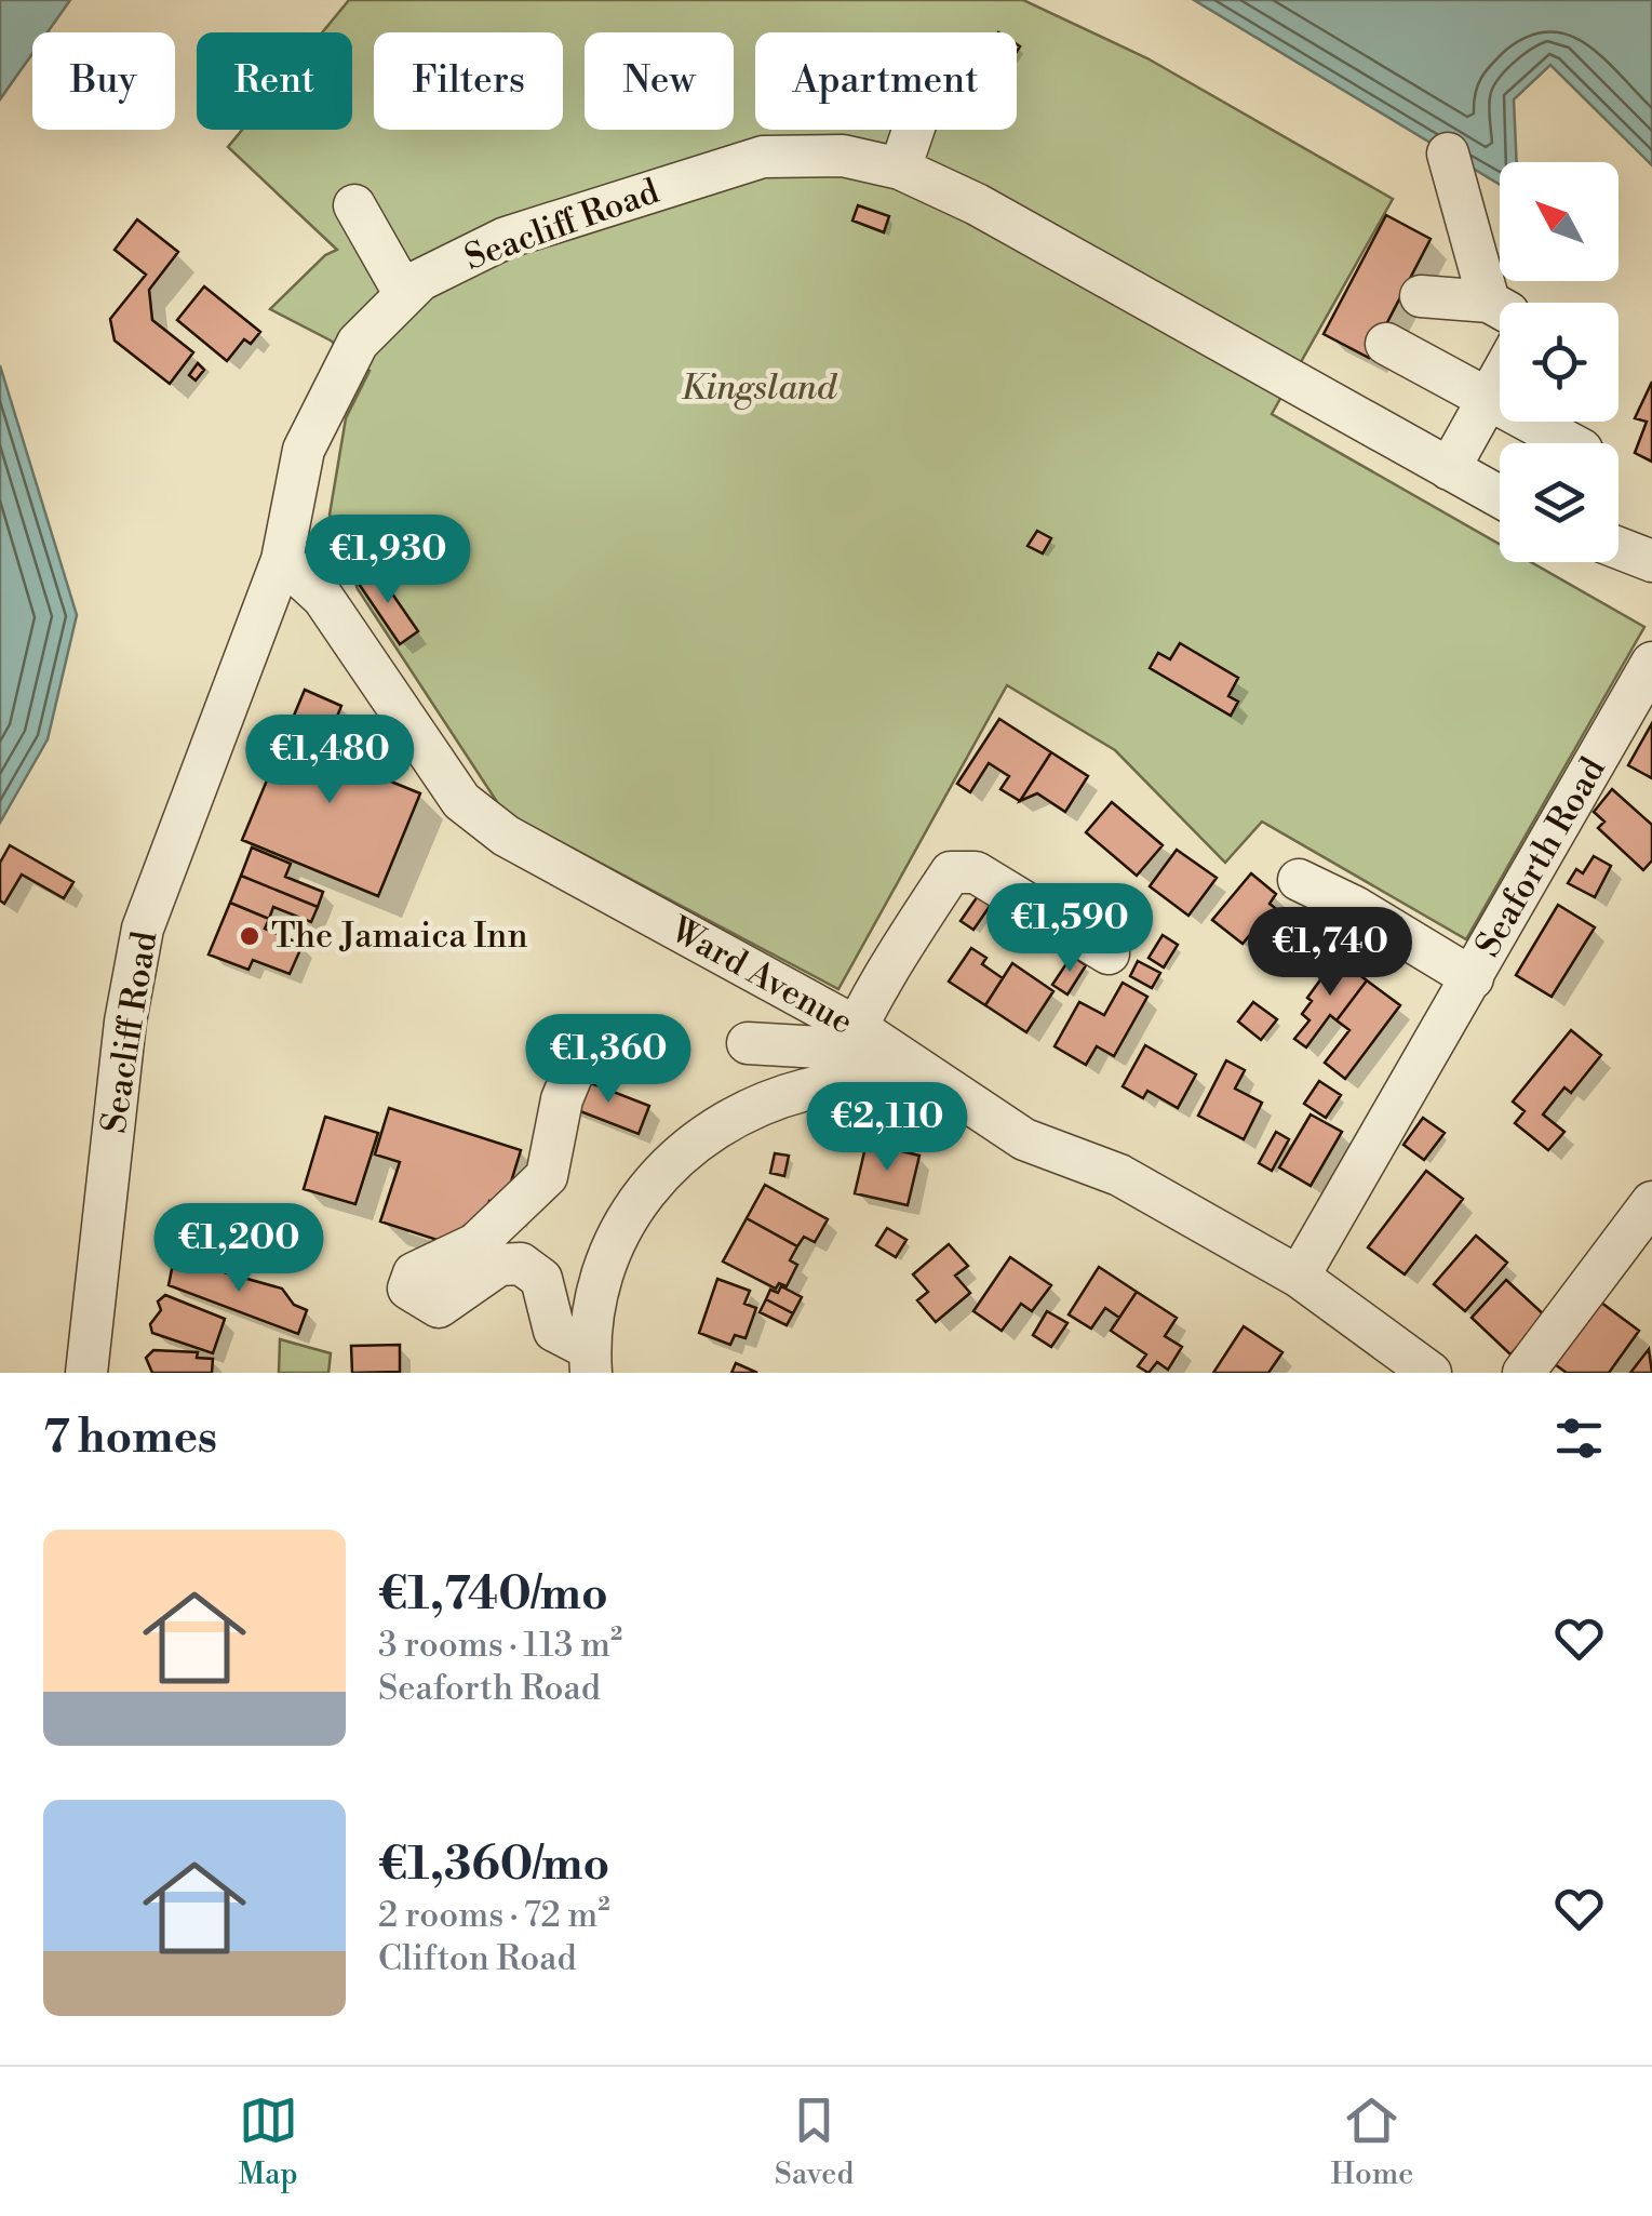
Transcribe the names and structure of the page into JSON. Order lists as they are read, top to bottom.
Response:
{
  "streets": {
    "street": ["Seacliff Road", "Seaforth Road", "Ward Avenue"]
  },
  "crossings": [
    ["Seacliff Road", "Ward Avenue"],
    ["Seaforth Road", "Ward Avenue"]
  ],
  "parks": ["Kingsland"],
  "places": ["The Jamaica Inn"],
  "north": "top left",
  "page": {
    "chip": [
      "Buy",
      "Rent",
      "Filters",
      "New",
      "Apartment"
    ],
    "price": [
      "€1,930",
      "€1,480",
      "€1,590",
      "€1,740",
      "€1,360",
      "€2,110",
      "€1,200"
    ],
    "heading": "7 homes",
    "list": [
      {
        "name": "€1,740/mo",
        "note": "3 rooms · 113 m² · Seaforth Road"
      },
      {
        "name": "€1,360/mo",
        "note": "2 rooms · 72 m² · Clifton Road"
      }
    ],
    "tabs": ["Map", "Saved", "Home"]
  }
}
